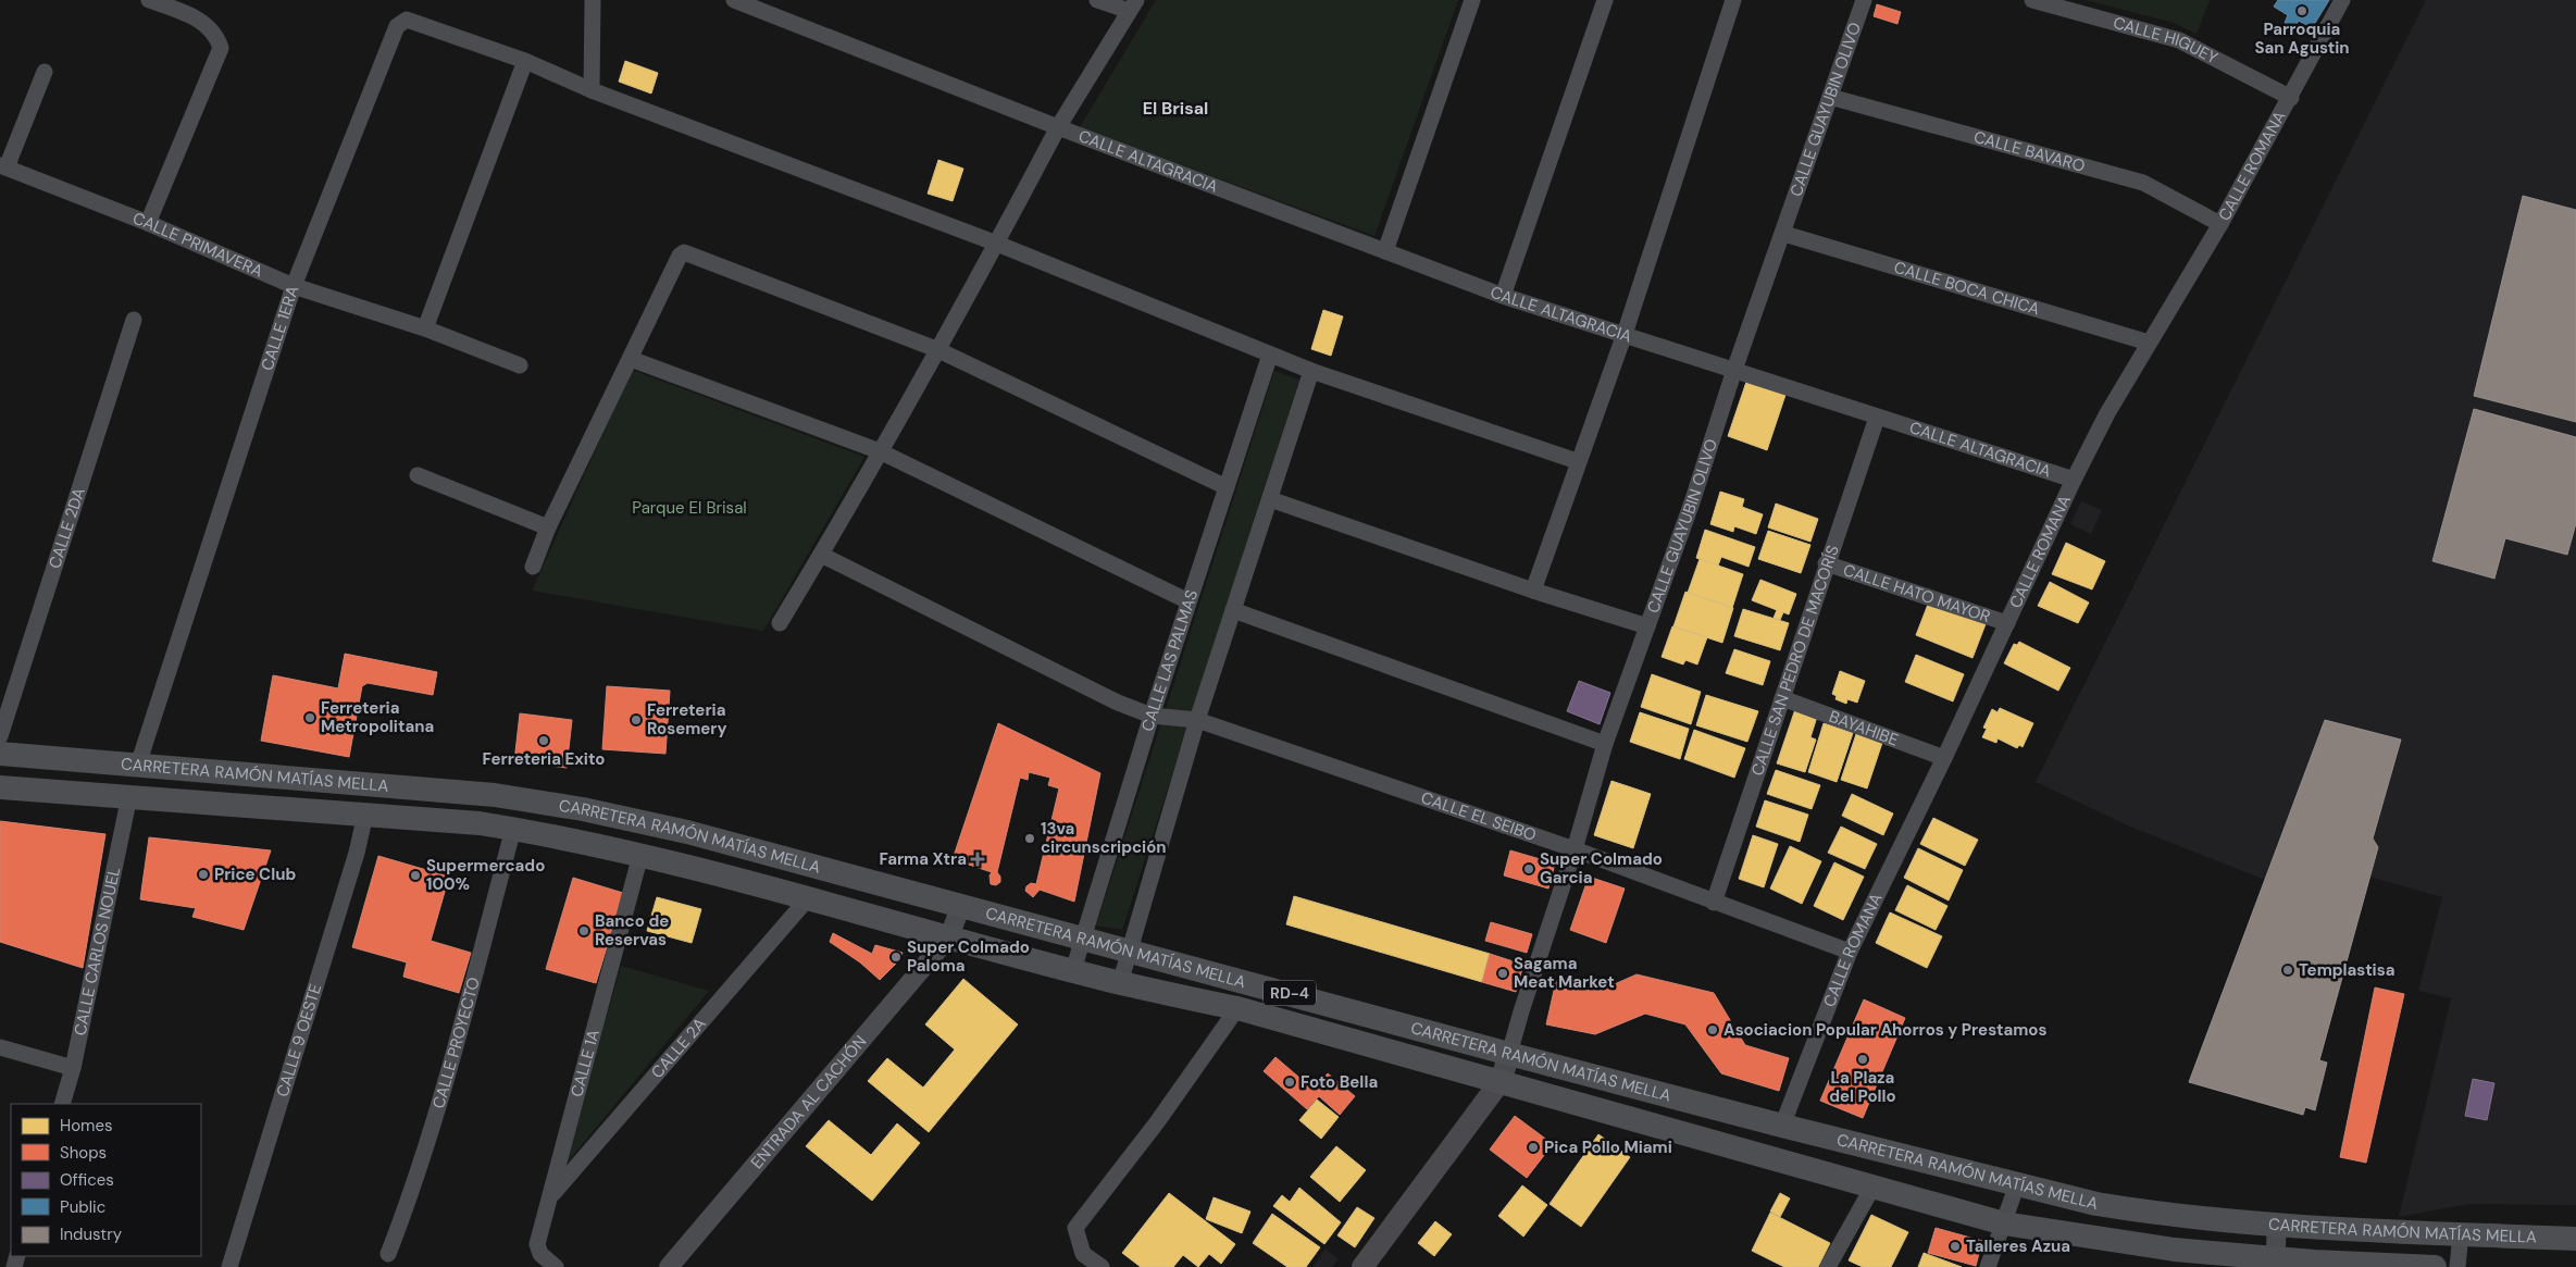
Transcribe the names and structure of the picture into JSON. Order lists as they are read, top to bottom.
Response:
{
  "streets": {
    "main road": ["CARRETERA RAMÓN MATÍAS MELLA", "RD-4"],
    "street": [
      "CALLE HIGUEY",
      "CALLE GUAYUBIN OLIVO",
      "CALLE BAVARO",
      "CALLE ALTAGRACIA",
      "CALLE ROMANA",
      "CALLE PRIMAVERA",
      "CALLE BOCA CHICA",
      "CALLE 1ERA",
      "CALLE 2DA",
      "CALLE HATO MAYOR",
      "CALLE SAN PEDRO DE MACORÍS",
      "CALLE LAS PALMAS",
      "BAYAHIBE",
      "CALLE EL SEIBO",
      "CALLE CARLOS NOUEL",
      "CALLE 9 OESTE",
      "CALLE PROYECTO",
      "CALLE 2A",
      "CALLE 1A",
      "ENTRADA AL CACHÓN"
    ]
  },
  "crossings": [
    ["CALLE HIGUEY", "CALLE ROMANA"],
    ["CALLE GUAYUBIN OLIVO", "CALLE BAVARO"],
    ["CALLE GUAYUBIN OLIVO", "CALLE ALTAGRACIA"],
    ["CALLE GUAYUBIN OLIVO", "CALLE BOCA CHICA"],
    ["CALLE GUAYUBIN OLIVO", "CARRETERA RAMÓN MATÍAS MELLA"],
    ["CALLE GUAYUBIN OLIVO", "CALLE EL SEIBO"],
    ["CALLE BAVARO", "CALLE ROMANA"],
    ["CALLE ALTAGRACIA", "CALLE ROMANA"],
    ["CALLE ALTAGRACIA", "CALLE SAN PEDRO DE MACORÍS"],
    ["CALLE ROMANA", "CALLE BOCA CHICA"],
    ["CALLE ROMANA", "CALLE HATO MAYOR"],
    ["CALLE ROMANA", "BAYAHIBE"],
    ["CALLE ROMANA", "CARRETERA RAMÓN MATÍAS MELLA"],
    ["CALLE ROMANA", "CALLE EL SEIBO"],
    ["CALLE PRIMAVERA", "CALLE 1ERA"],
    ["CALLE 1ERA", "CALLE LAS PALMAS"],
    ["CALLE 1ERA", "CARRETERA RAMÓN MATÍAS MELLA"],
    ["CALLE HATO MAYOR", "CALLE SAN PEDRO DE MACORÍS"],
    ["CALLE SAN PEDRO DE MACORÍS", "BAYAHIBE"],
    ["CALLE SAN PEDRO DE MACORÍS", "CALLE EL SEIBO"],
    ["CALLE LAS PALMAS", "CARRETERA RAMÓN MATÍAS MELLA"],
    ["CALLE LAS PALMAS", "CALLE EL SEIBO"],
    ["CARRETERA RAMÓN MATÍAS MELLA", "CALLE CARLOS NOUEL"],
    ["CARRETERA RAMÓN MATÍAS MELLA", "CALLE 9 OESTE"],
    ["CARRETERA RAMÓN MATÍAS MELLA", "CALLE PROYECTO"],
    ["CARRETERA RAMÓN MATÍAS MELLA", "CALLE 2A"],
    ["CARRETERA RAMÓN MATÍAS MELLA", "CALLE 1A"],
    ["CARRETERA RAMÓN MATÍAS MELLA", "ENTRADA AL CACHÓN"],
    ["CALLE 2A", "CALLE 1A"]
  ],
  "districts": ["El Brisal"],
  "parks": ["Parque El Brisal"],
  "places": {
    "other": [
      "Parroquia San Agustin",
      "Ferreteria Metropolitana",
      "Ferreteria Rosemery",
      "Ferreteria Exito",
      "13va circunscripción",
      "Super Colmado Garcia",
      "Price Club",
      "Supermercado 100%",
      "Banco de Reservas",
      "Super Colmado Paloma",
      "Templastisa",
      "Sagama Meat Market",
      "Asociacion Popular Ahorros y Prestamos",
      "La Plaza del Pollo",
      "Foto Bella",
      "Pica Pollo Miami",
      "Talleres Azua"
    ],
    "health": ["Farma Xtra"]
  },
  "legend": [
    "Homes",
    "Shops",
    "Offices",
    "Public",
    "Industry"
  ]
}
